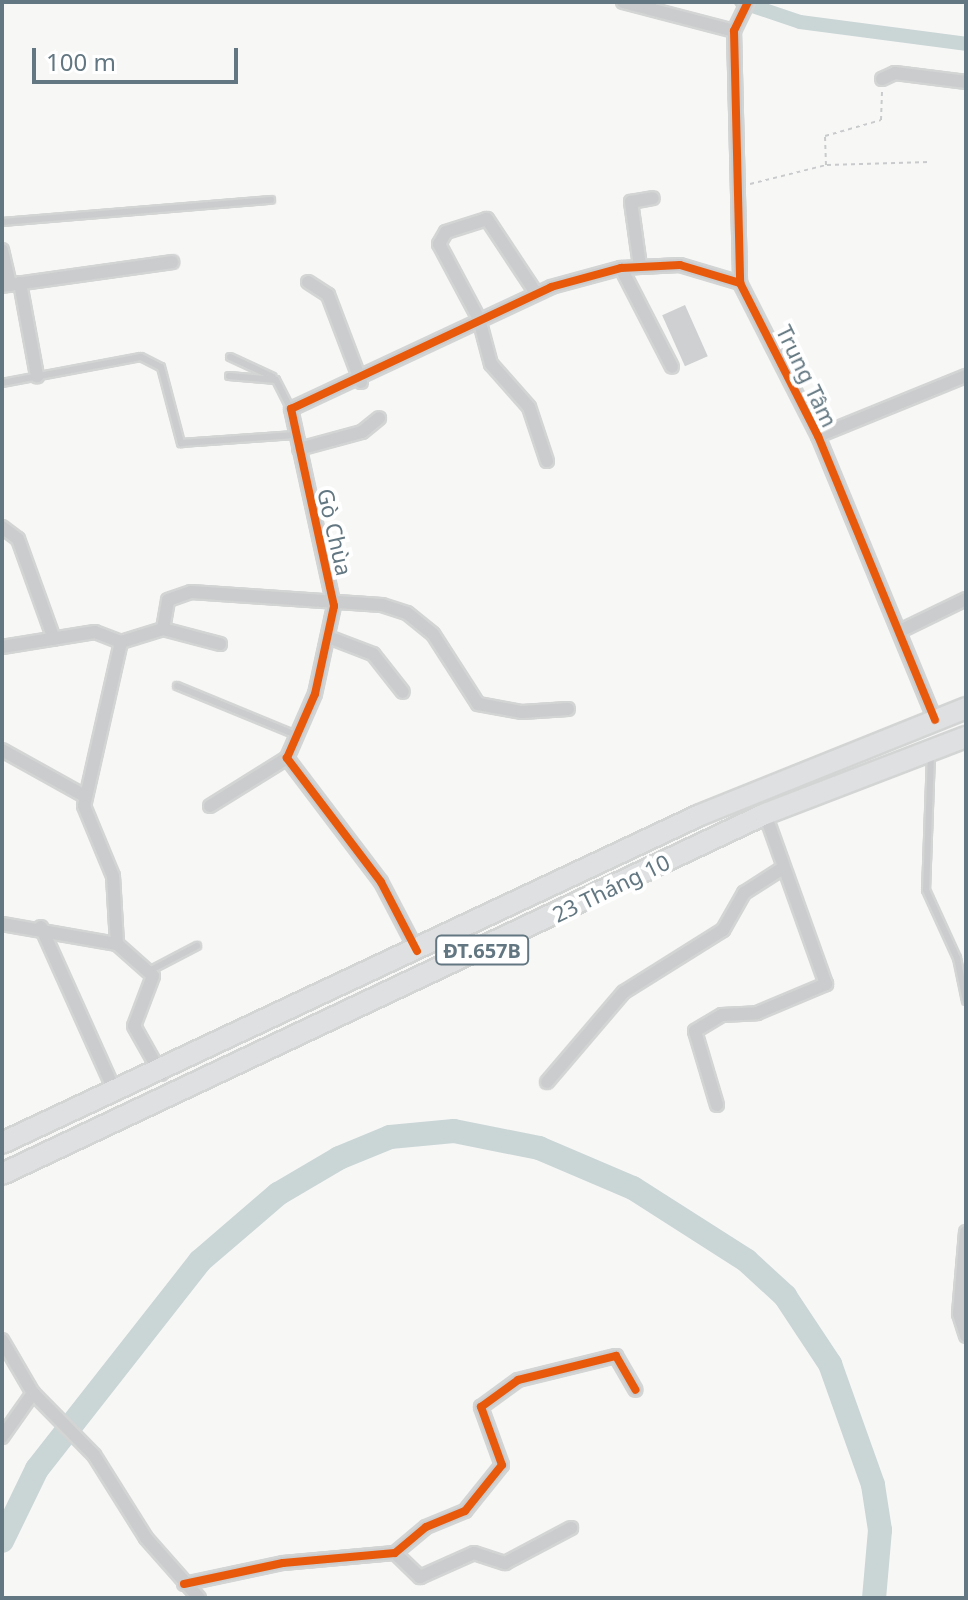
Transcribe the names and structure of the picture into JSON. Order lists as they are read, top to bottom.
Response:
{
  "streets": {
    "main road": ["23 Tháng 10", "ĐT.657B"],
    "street": ["Trung Tâm", "Gò Chùa"]
  },
  "crossings": [
    ["Trung Tâm", "23 Tháng 10"]
  ],
  "scale_bar": "100 m"
}
